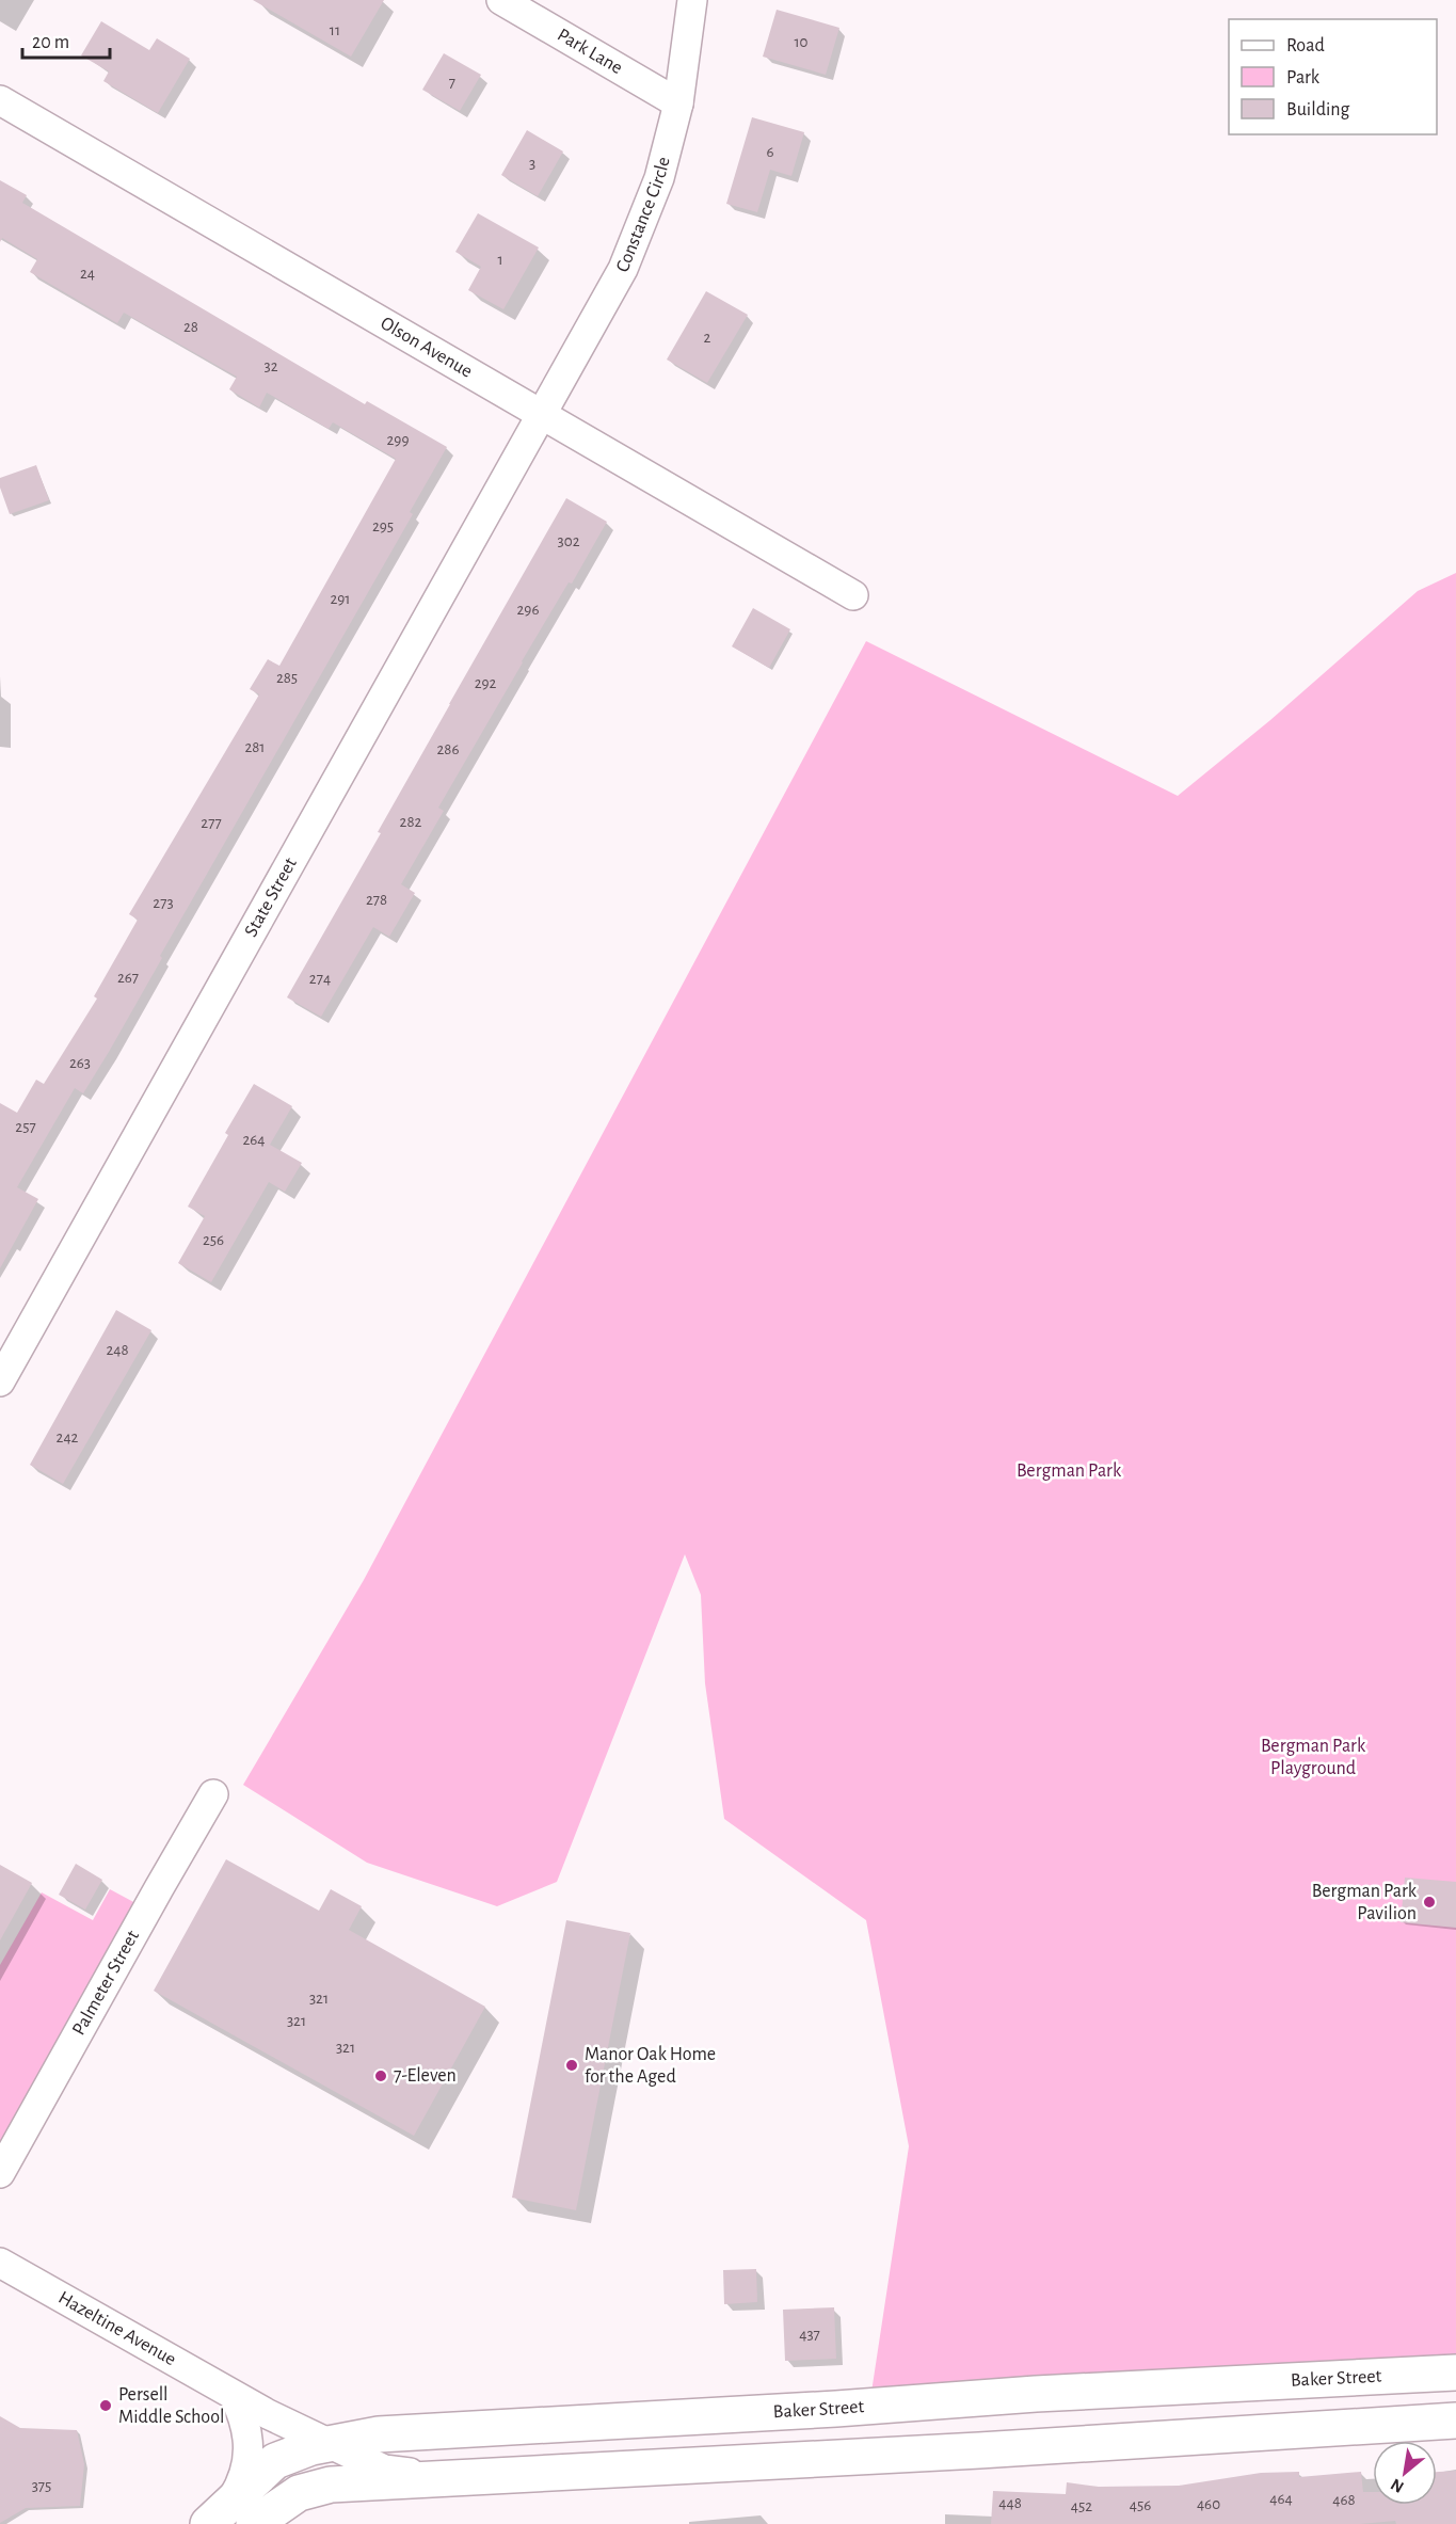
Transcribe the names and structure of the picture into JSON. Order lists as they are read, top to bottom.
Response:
{
  "streets": {
    "street": [
      "Park Lane",
      "Constance Circle",
      "Olson Avenue",
      "State Street",
      "Palmeter Street",
      "Hazeltine Avenue",
      "Baker Street"
    ]
  },
  "crossings": [
    ["Park Lane", "Constance Circle"],
    ["Constance Circle", "Olson Avenue"],
    ["Constance Circle", "State Street"],
    ["Olson Avenue", "State Street"],
    ["Hazeltine Avenue", "Baker Street"]
  ],
  "parks": ["Bergman Park", "Bergman Park Playground"],
  "places": [
    "Bergman Park Pavilion",
    "Manor Oak Home for the Aged",
    "7-Eleven",
    "Persell Middle School"
  ],
  "house_numbers": [
    "11",
    "10",
    "7",
    "6",
    "3",
    "1",
    "24",
    "28",
    "2",
    "32",
    "299",
    "295",
    "302",
    "291",
    "296",
    "285",
    "292",
    "281",
    "286",
    "282",
    "277",
    "278",
    "273",
    "267",
    "274",
    "263",
    "257",
    "264",
    "256",
    "248",
    "242",
    "321",
    "321",
    "321",
    "437",
    "375",
    "464",
    "468",
    "448",
    "460",
    "456",
    "452"
  ],
  "legend": ["Road", "Park", "Building"],
  "scale_bar": "20 m",
  "north": "bottom left"
}
